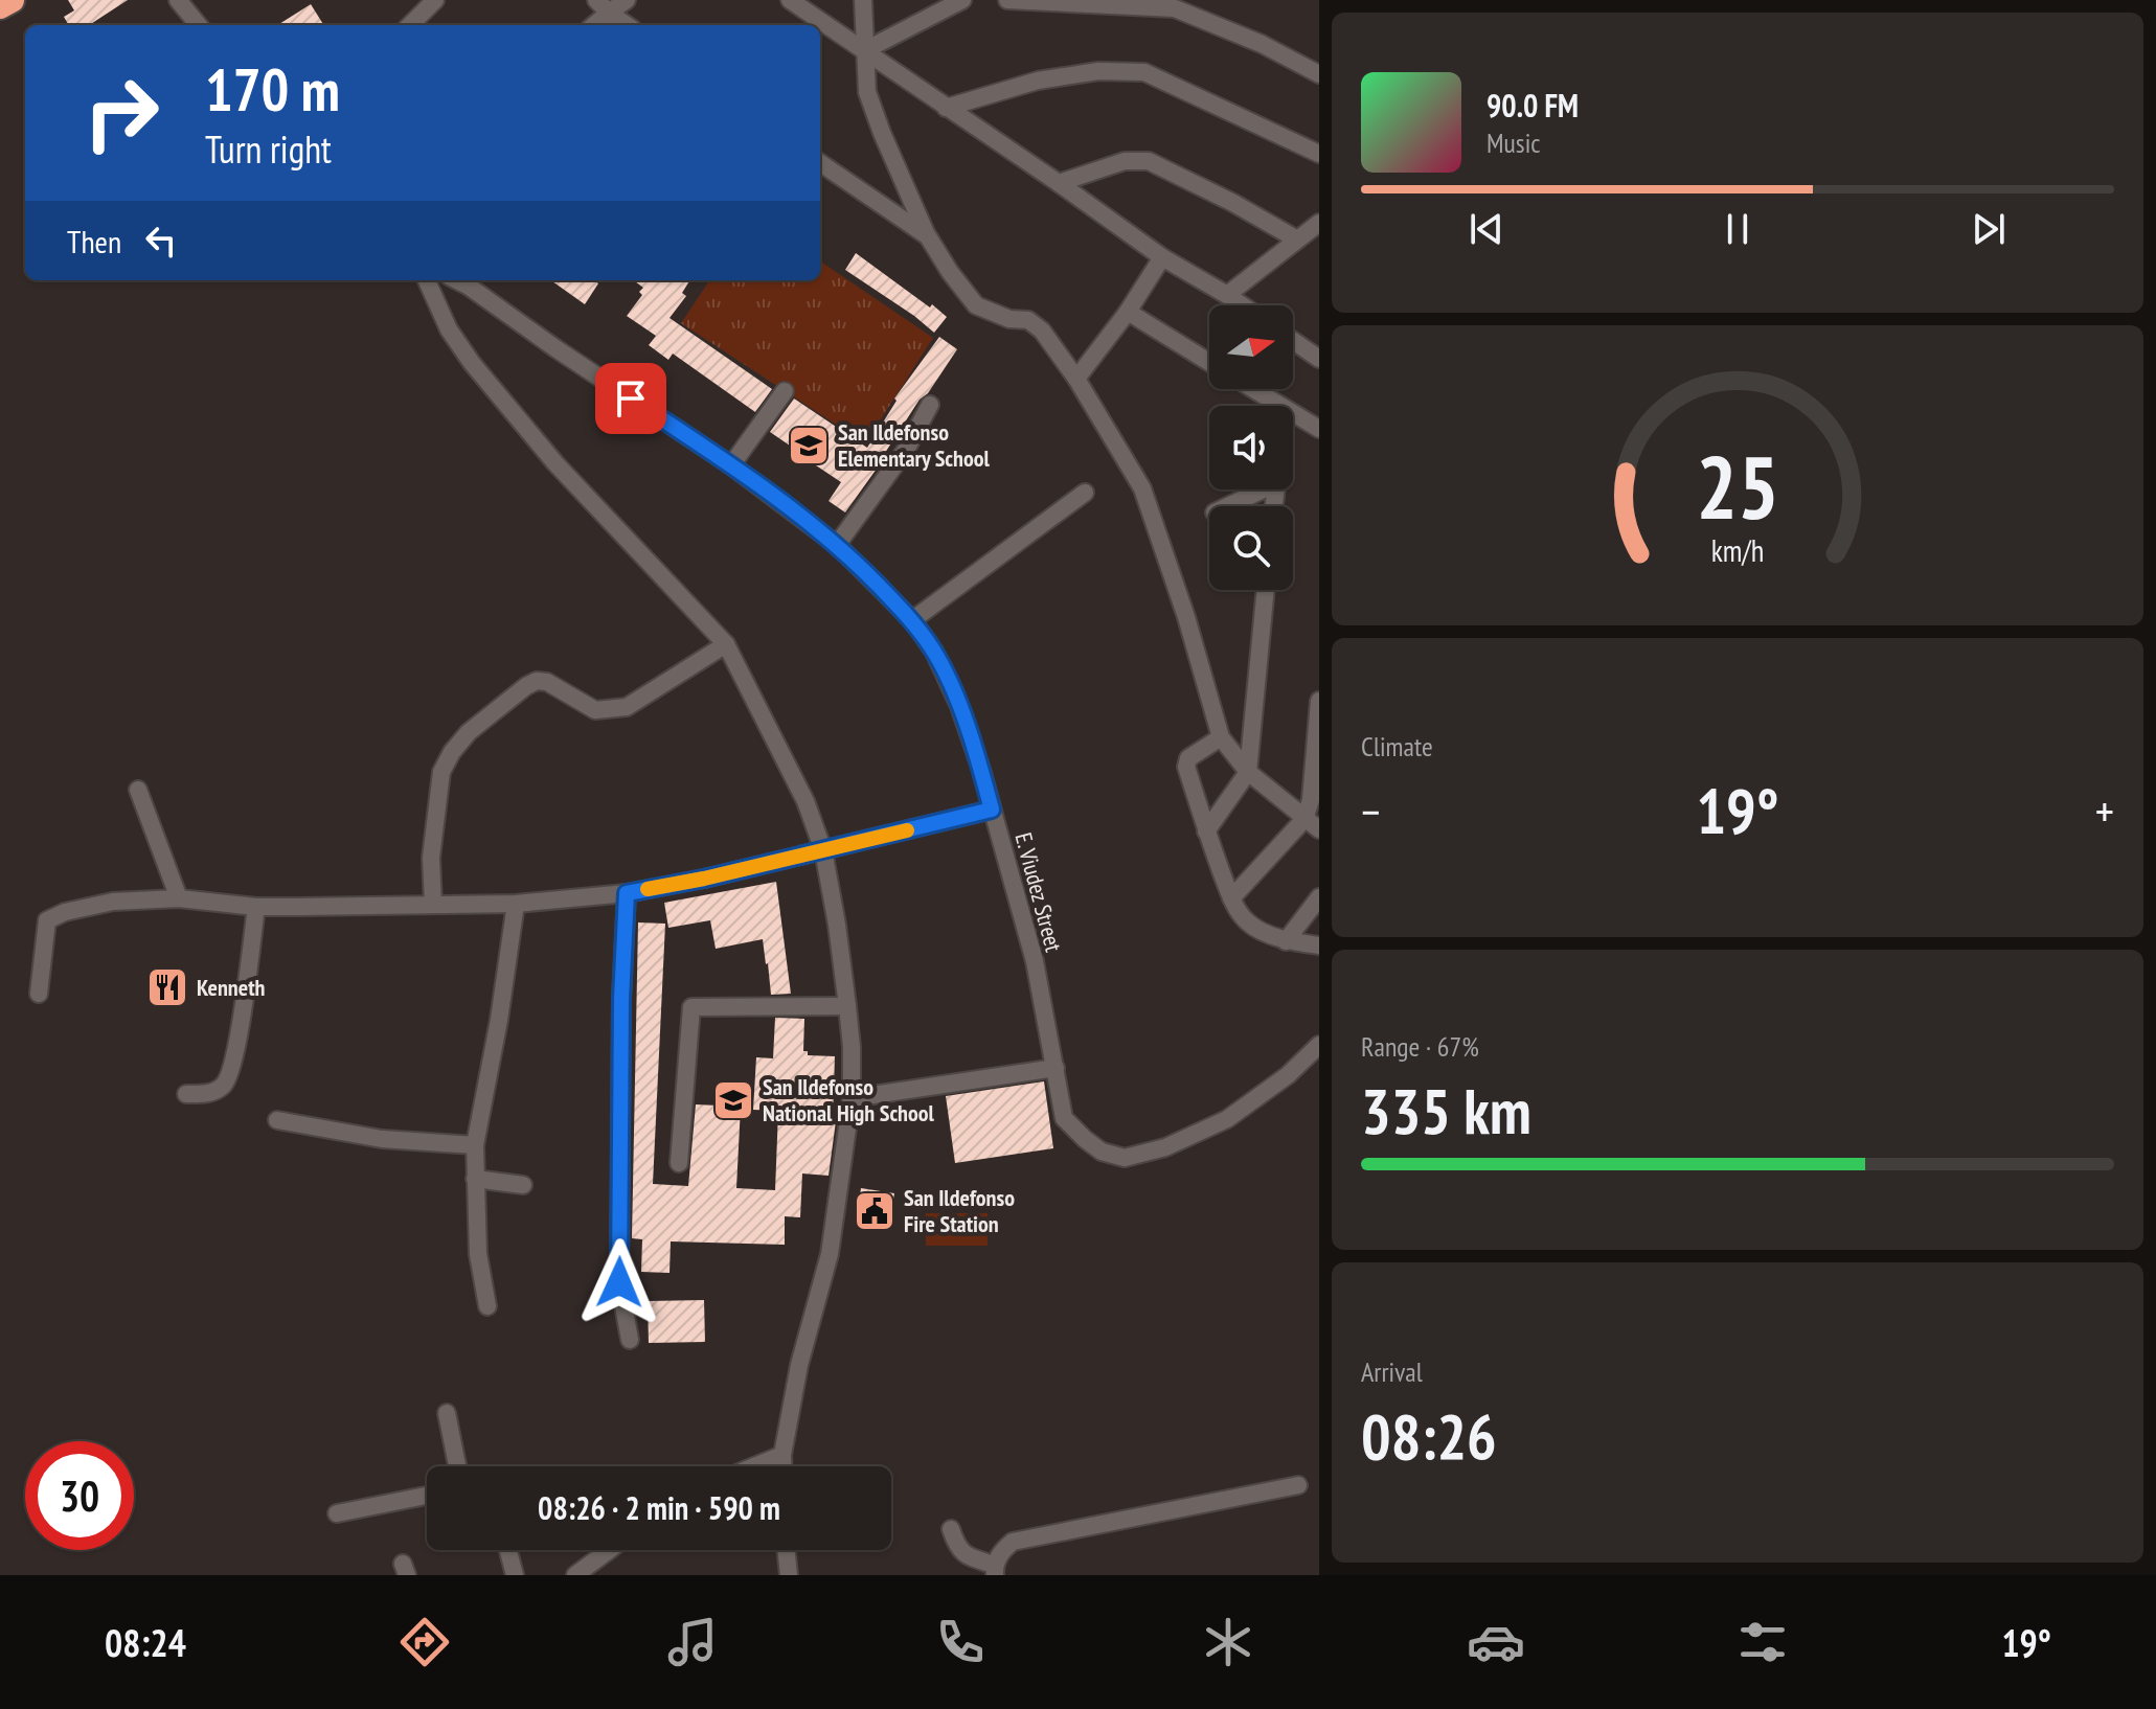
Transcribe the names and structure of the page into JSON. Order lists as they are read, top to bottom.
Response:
{
  "streets": {
    "street": ["E. Viudez Street"]
  },
  "places": {
    "school or university": ["San Ildefonso Elementary School", "San Ildefonso National High School"],
    "restaurant": ["Kenneth"],
    "public building": ["San Ildefonso Fire Station"]
  },
  "north": "right",
  "page": {
    "turn": ["170 m", "Turn right"],
    "song": ["90.0 FM", "Music"],
    "then": "Then",
    "tile": [
      "Climate",
      ["Range · 67%", "335 km"],
      ["Arrival", "08:26"]
    ],
    "heat": ["−", "19°", "+"],
    "limit": "30",
    "trip": "08:26 · 2 min · 590 m",
    "tabs": ["08:24", "19°"],
    "gauge": ["25", "km/h"]
  }
}
